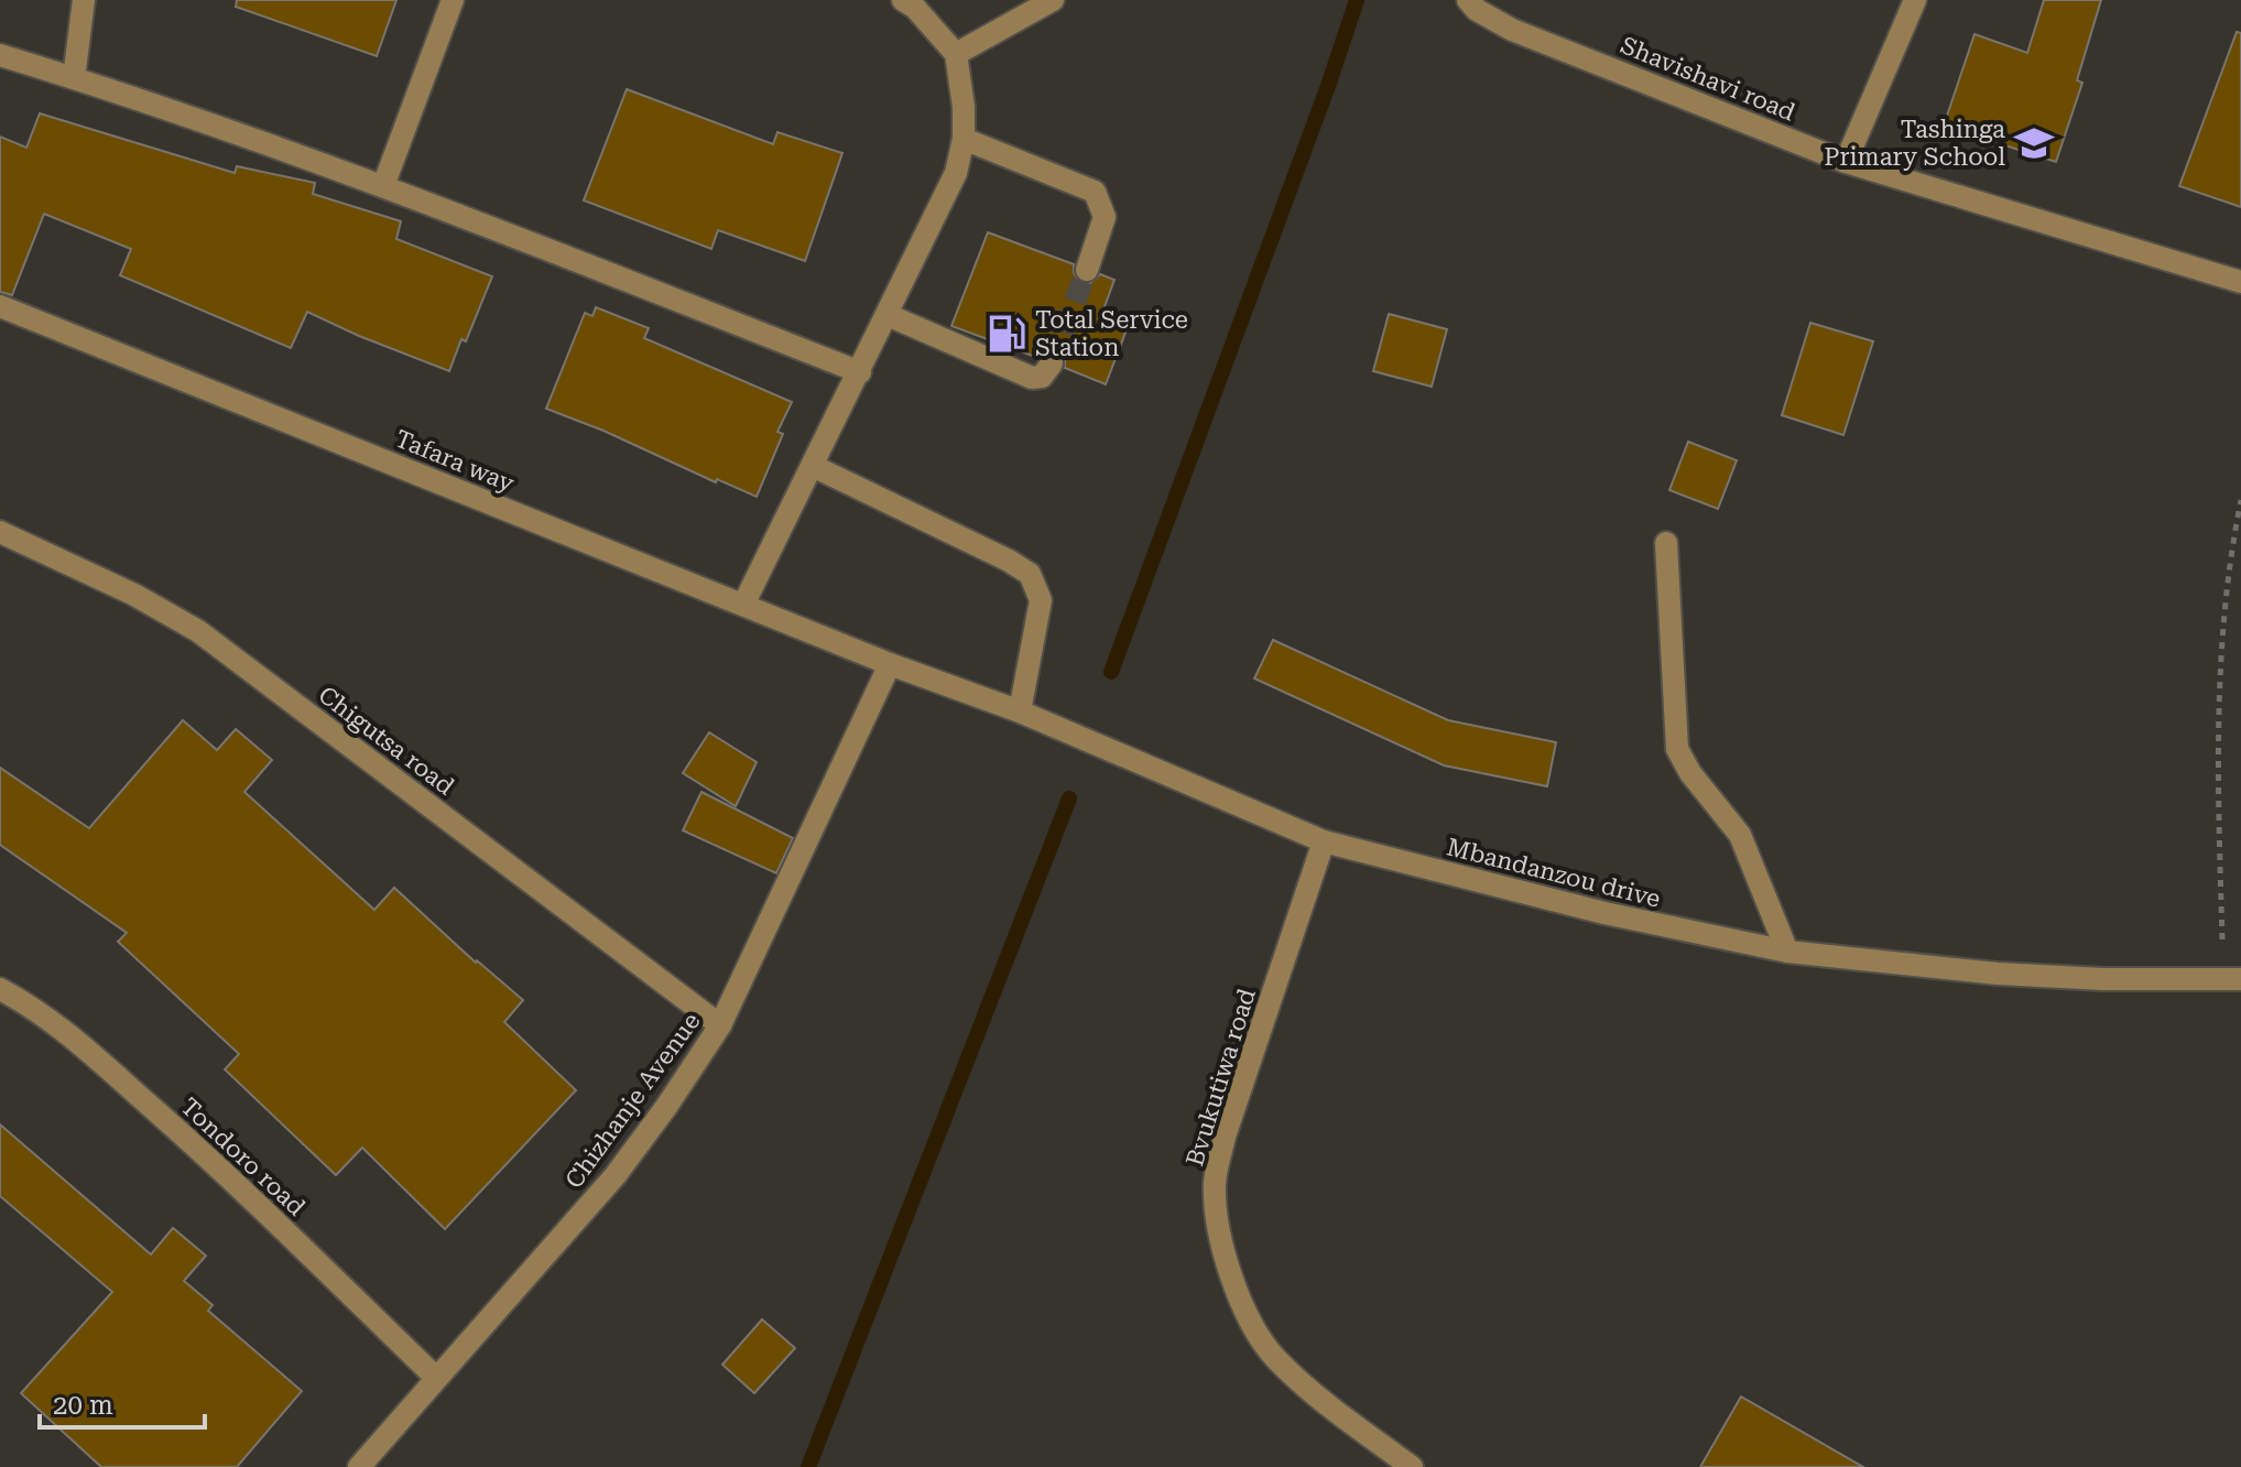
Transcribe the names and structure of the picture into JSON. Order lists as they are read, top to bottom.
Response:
{
  "streets": {
    "street": [
      "Shavishavi road",
      "Tafara way",
      "Chigutsa road",
      "Mbandanzou drive",
      "Bvukutiwa road",
      "Chizhanje Avenue",
      "Tondoro road"
    ]
  },
  "crossings": [
    ["Tafara way", "Mbandanzou drive"],
    ["Tafara way", "Chizhanje Avenue"],
    ["Chigutsa road", "Chizhanje Avenue"],
    ["Mbandanzou drive", "Bvukutiwa road"],
    ["Mbandanzou drive", "Chizhanje Avenue"],
    ["Chizhanje Avenue", "Tondoro road"]
  ],
  "places": {
    "school or university": ["Tashinga Primary School"],
    "fuel station": ["Total Service Station"]
  },
  "scale_bar": "20 m"
}
